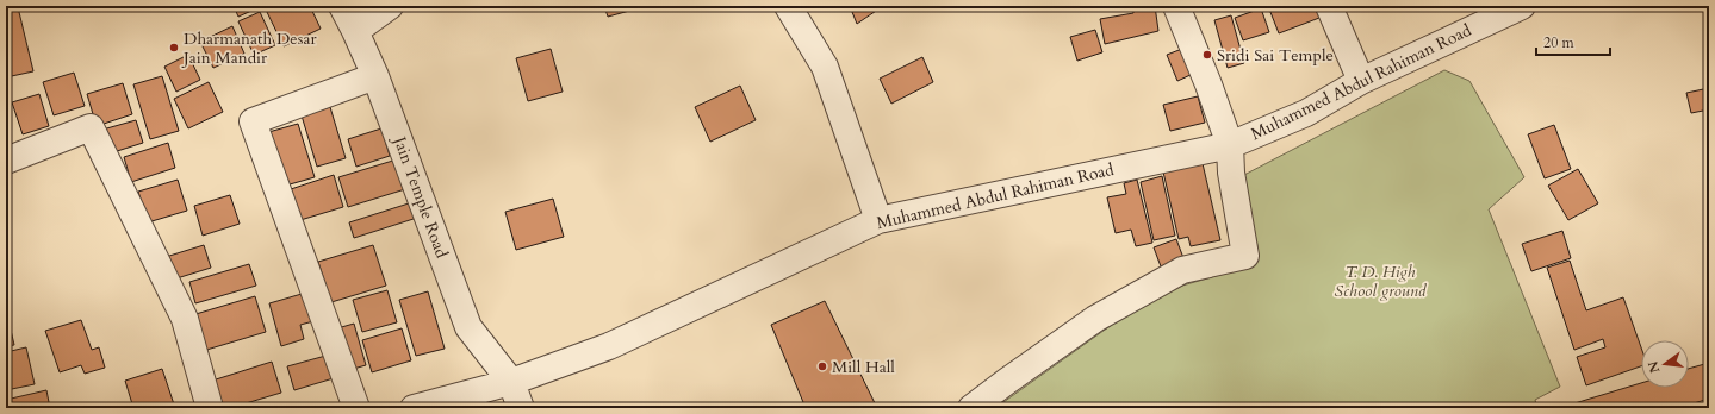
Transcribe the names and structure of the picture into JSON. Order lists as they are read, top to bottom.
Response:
{
  "streets": {
    "street": ["Muhammed Abdul Rahiman Road", "Jain Temple Road"]
  },
  "crossings": [
    ["Muhammed Abdul Rahiman Road", "Jain Temple Road"]
  ],
  "parks": ["T. D. High School ground"],
  "places": ["Dharmanath Desar Jain Mandir", "Sridi Sai Temple", "Mill Hall"],
  "scale_bar": "20 m",
  "north": "left"
}
